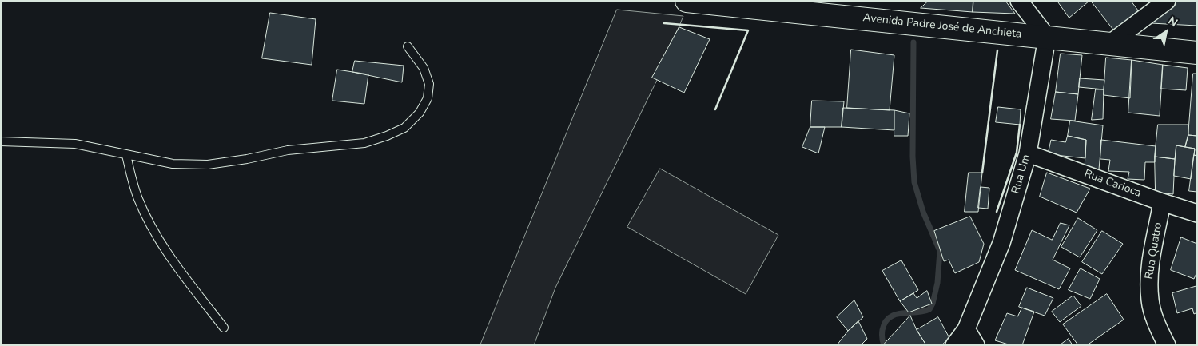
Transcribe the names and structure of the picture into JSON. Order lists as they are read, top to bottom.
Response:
{
  "streets": {
    "main road": ["Avenida Padre José de Anchieta"],
    "street": ["Rua Um", "Rua Carioca", "Rua Quatro"]
  },
  "crossings": [
    ["Avenida Padre José de Anchieta", "Rua Um"],
    ["Rua Um", "Rua Carioca"],
    ["Rua Carioca", "Rua Quatro"]
  ],
  "north": "top right"
}
